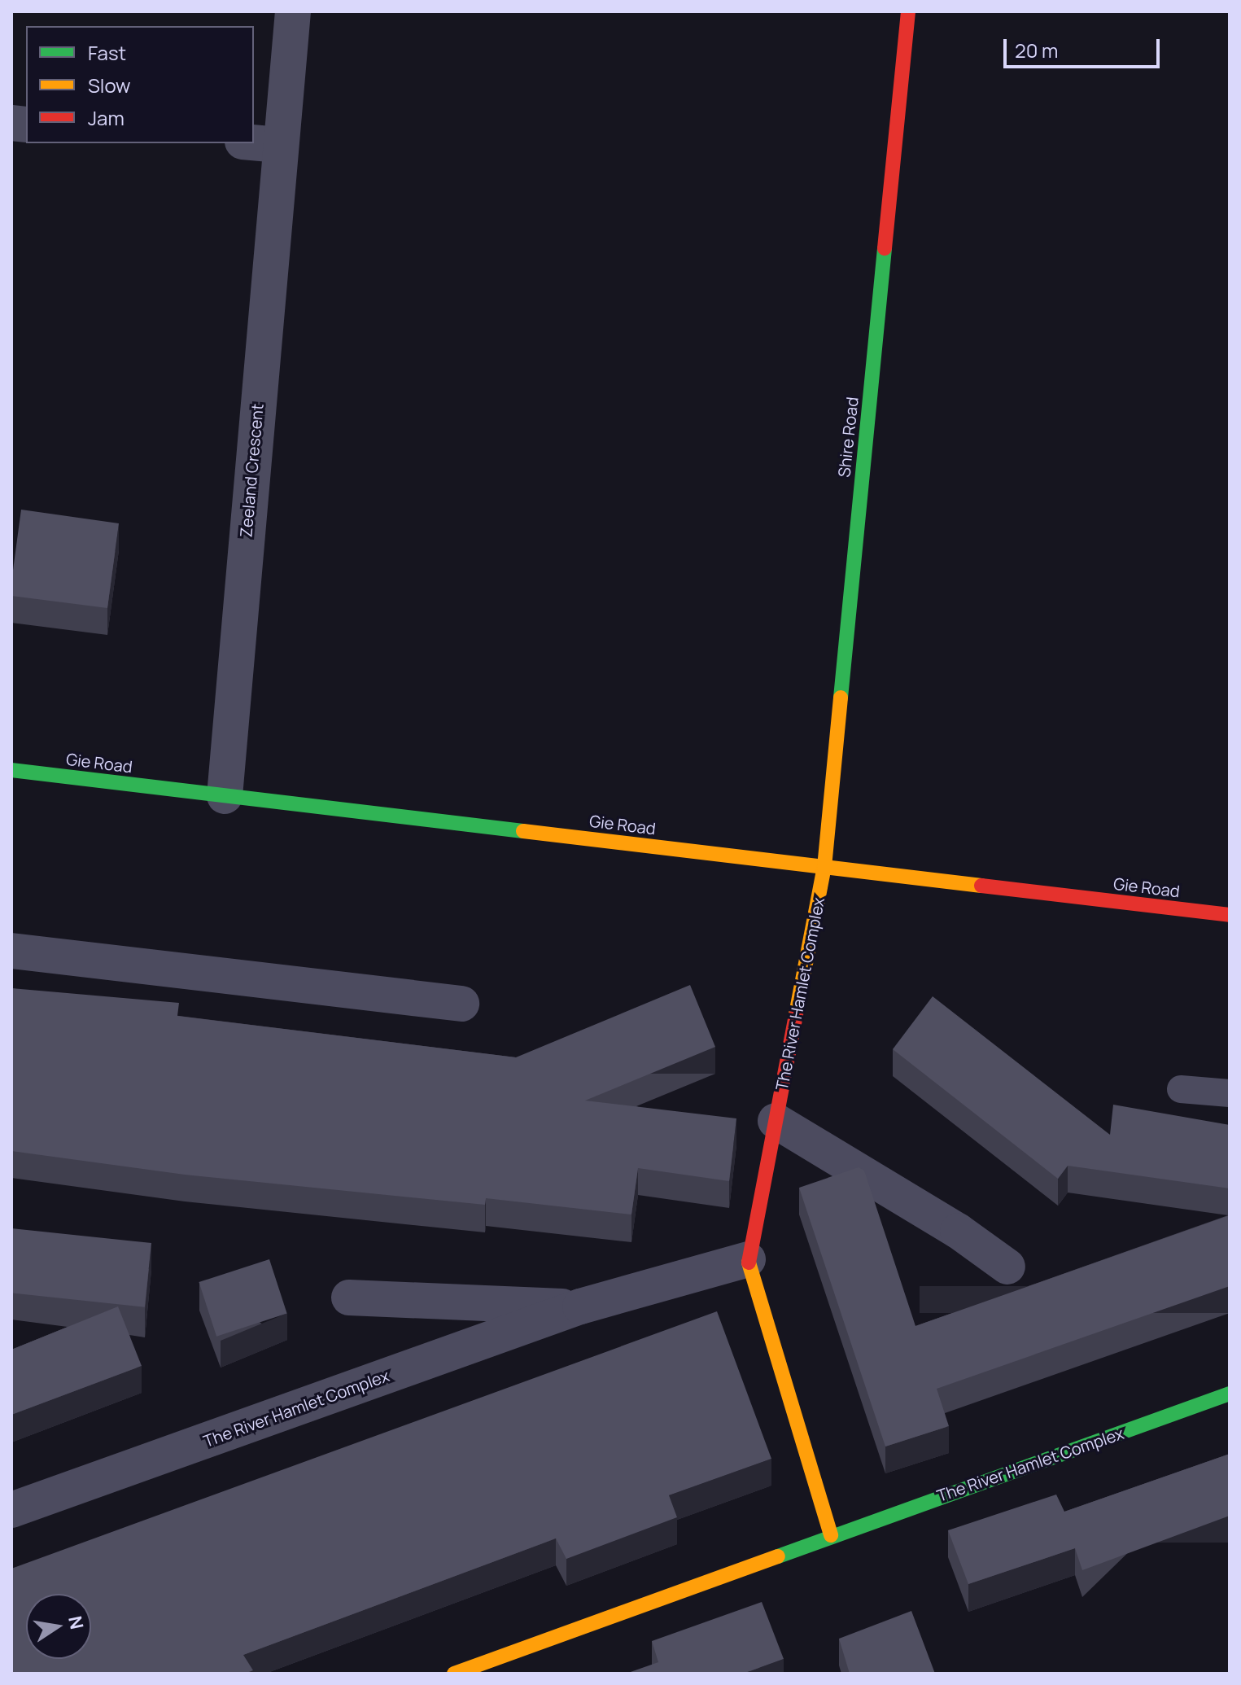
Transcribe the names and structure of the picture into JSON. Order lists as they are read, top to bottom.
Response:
{
  "streets": {
    "street": [
      "Shire Road",
      "Zeeland Crescent",
      "Gie Road",
      "The River Hamlet Complex"
    ]
  },
  "crossings": [
    ["Shire Road", "Gie Road"],
    ["Shire Road", "The River Hamlet Complex"],
    ["Zeeland Crescent", "Gie Road"],
    ["Gie Road", "The River Hamlet Complex"]
  ],
  "legend": ["Fast", "Slow", "Jam"],
  "scale_bar": "20 m",
  "north": "right"
}
